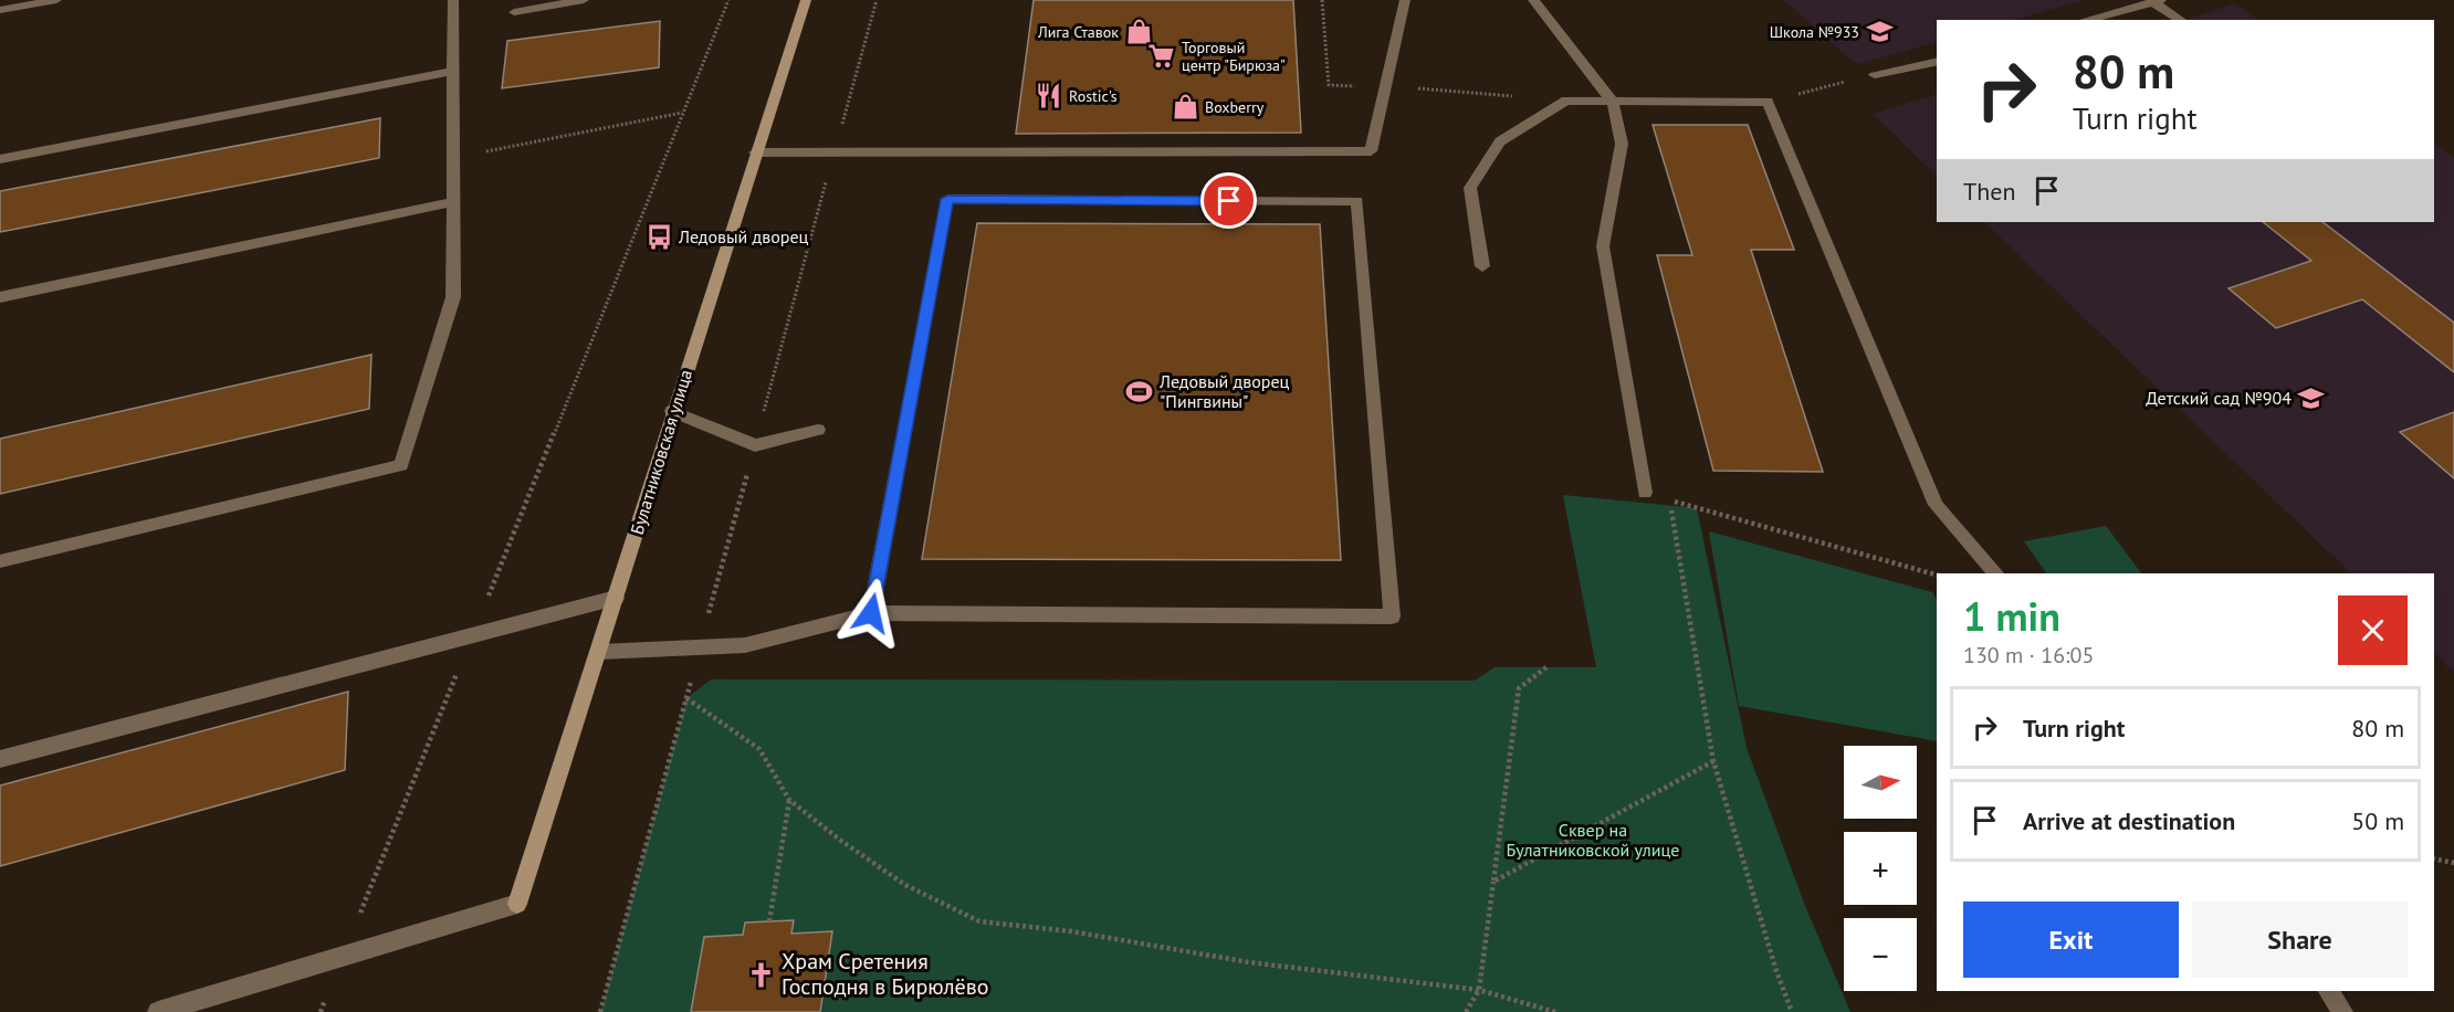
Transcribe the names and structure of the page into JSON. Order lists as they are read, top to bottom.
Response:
{
  "streets": {
    "street": ["Булатниковская улица"]
  },
  "parks": ["Сквер на Булатниковской улице"],
  "places": {
    "shop": ["Лига Ставок", "Boxberry"],
    "school or university": ["Школа №933", "Детский сад №904"],
    "supermarket": ["Торговый центр \"Бирюза\""],
    "restaurant": ["Rostic's"],
    "bus stop": ["Ледовый дворец"],
    "sports": ["Ледовый дворец \"Пингвины\""],
    "church": ["Храм Сретения Господня в Бирюлёво"]
  },
  "north": "right",
  "page": {
    "turn": ["80 m", "Turn right"],
    "then": "Then",
    "heading": ["1 min", "130 m · 16:05"],
    "list": [
      {
        "name": "Turn right",
        "value": "80 m"
      },
      {
        "name": "Arrive at destination",
        "value": "50 m"
      }
    ],
    "map_buttons": ["+", "−"],
    "buttons": ["Exit", "Share"]
  }
}
